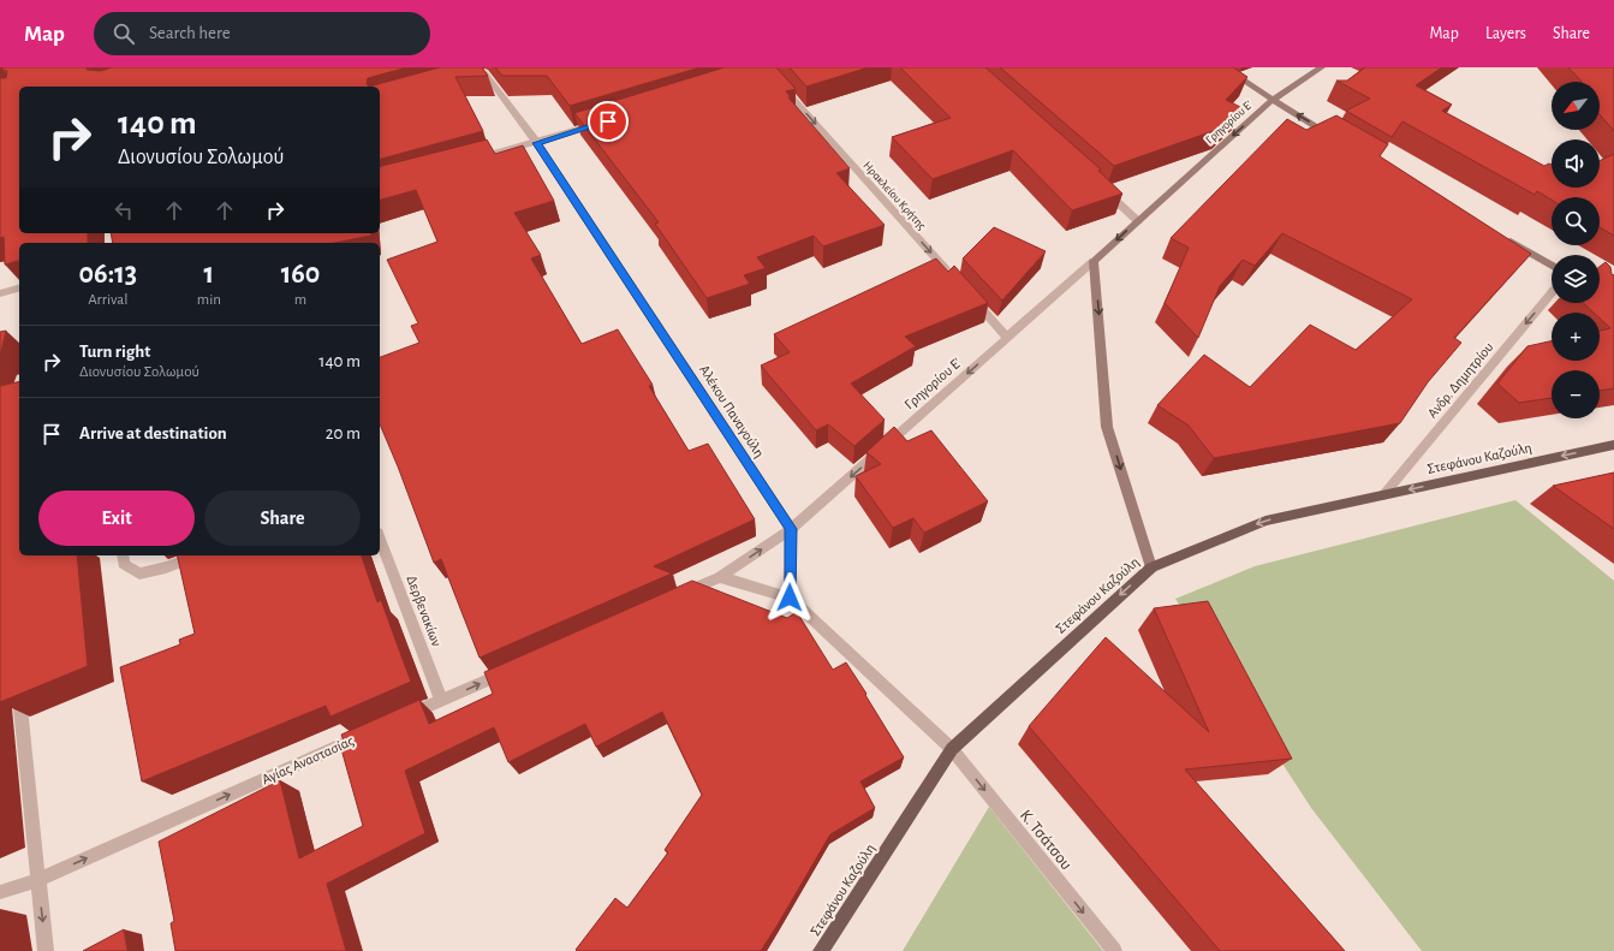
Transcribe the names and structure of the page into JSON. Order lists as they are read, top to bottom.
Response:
{
  "streets": {
    "main road": ["Γρηγορίου Ε'", "Στεφάνου Καζούλη"],
    "street": [
      "Ηρακλείου Κρήτης",
      "Ανδρ. Δημητρίου",
      "Αλέκου Παναγούλη",
      "Δερβενακίων",
      "Αγίας Αναστασίας",
      "Κ. Τσάτσου"
    ]
  },
  "crossings": [
    ["Γρηγορίου Ε'", "Αλέκου Παναγούλη"],
    ["Ανδρ. Δημητρίου", "Στεφάνου Καζούλη"],
    ["Στεφάνου Καζούλη", "Κ. Τσάτσου"]
  ],
  "one_way": [
    "Γρηγορίου Ε'",
    "Ηρακλείου Κρήτης",
    "Ανδρ. Δημητρίου",
    "Στεφάνου Καζούλη",
    "Αγίας Αναστασίας",
    "Κ. Τσάτσου"
  ],
  "north": "bottom left",
  "page": {
    "header": "Map",
    "search": "Search here",
    "nav": ["Map", "Layers", "Share"],
    "map_buttons": ["+", "−"],
    "turn": ["140 m", "Διονυσίου Σολωμού"],
    "eta": [
      "06:13",
      "Arrival",
      "1",
      "min",
      "160",
      "m"
    ],
    "list": [
      {
        "name": "Turn right",
        "note": "Διονυσίου Σολωμού",
        "value": "140 m"
      },
      {
        "name": "Arrive at destination",
        "value": "20 m"
      }
    ],
    "buttons": ["Exit", "Share"]
  }
}
